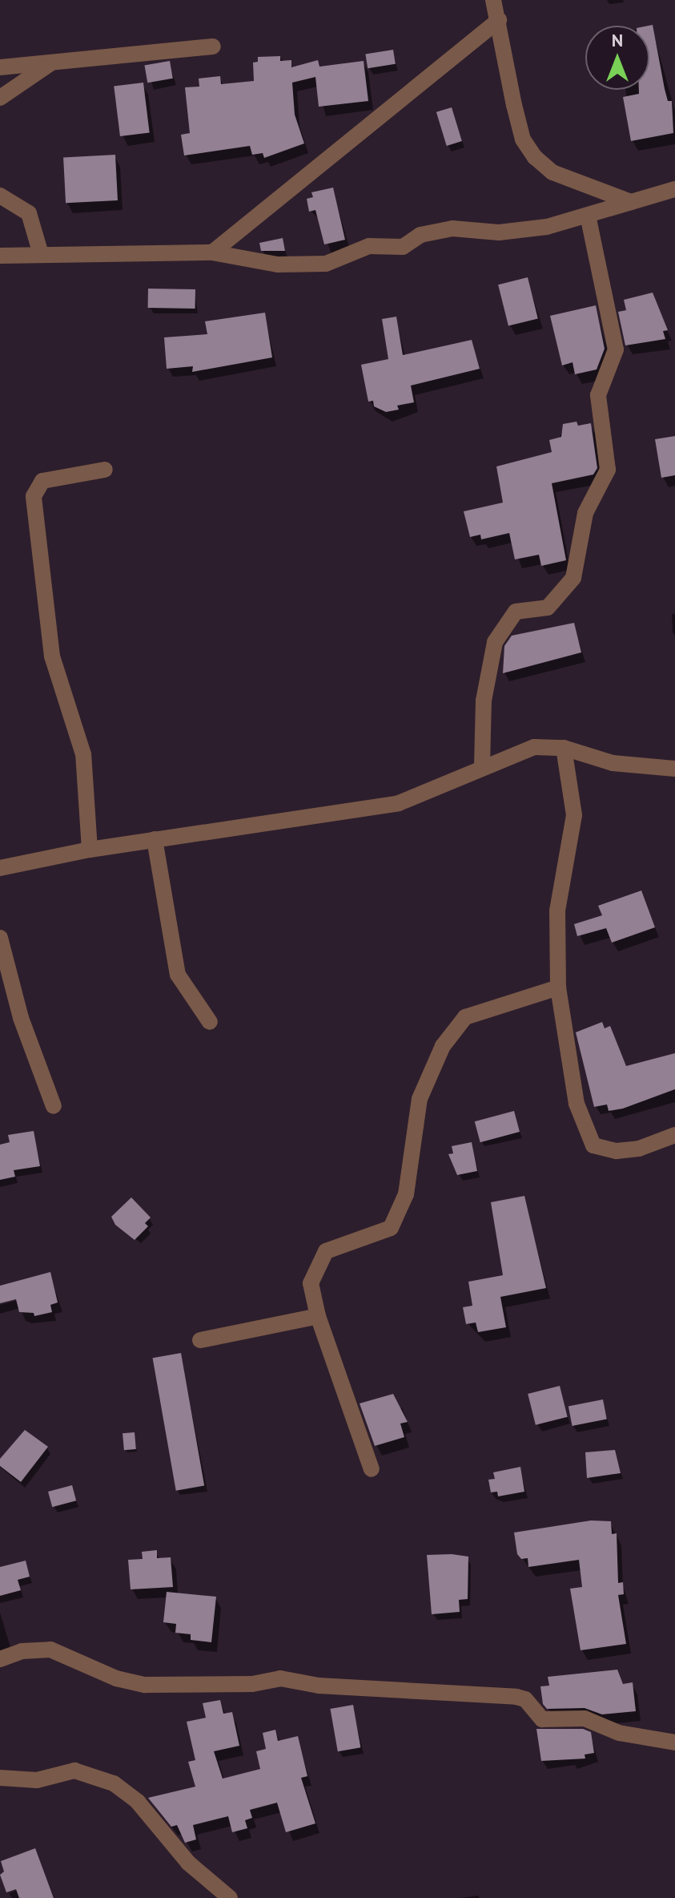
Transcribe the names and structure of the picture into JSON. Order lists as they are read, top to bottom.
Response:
{
  "north": "top"
}
